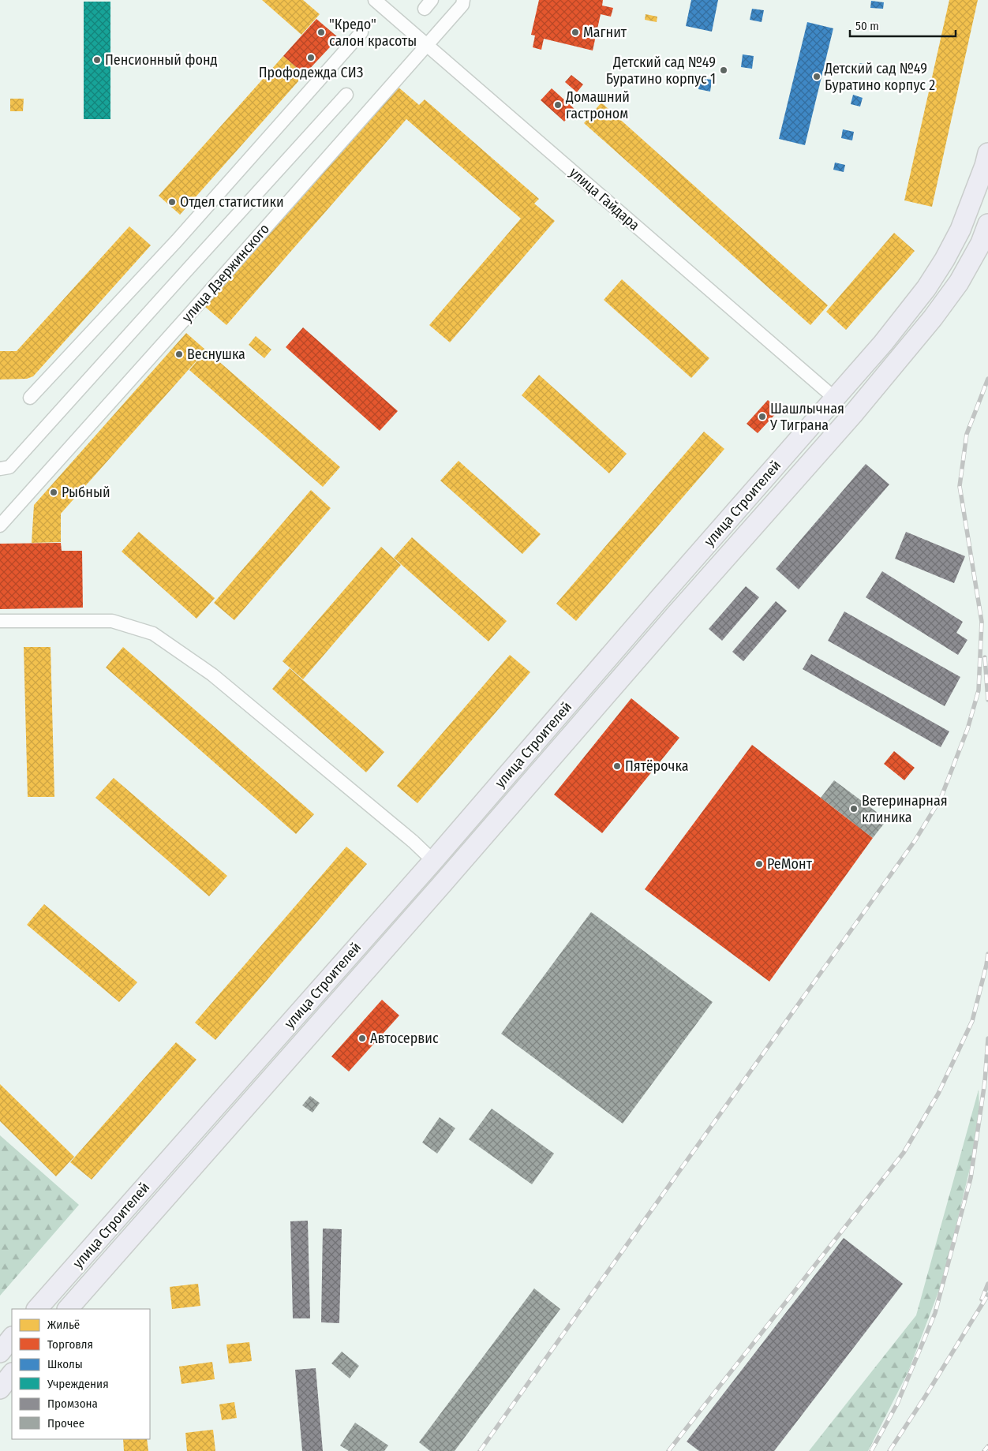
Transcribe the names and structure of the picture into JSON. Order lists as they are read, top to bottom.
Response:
{
  "streets": {
    "main road": ["улица Строителей"],
    "street": ["улица Гайдара", "улица Дзержинского"]
  },
  "crossings": [
    ["улица Гайдара", "улица Дзержинского"],
    ["улица Гайдара", "улица Строителей"]
  ],
  "places": [
    "\"Кредо\" салон красоты",
    "Магнит",
    "Профодежда СИЗ",
    "Пенсионный фонд",
    "Детский сад №49 Буратино корпус 1",
    "Детский сад №49 Буратино корпус 2",
    "Домашний гастроном",
    "Отдел статистики",
    "Веснушка",
    "Шашлычная У Тиграна",
    "Рыбный",
    "Пятёрочка",
    "Ветеринарная клиника",
    "РеМонт",
    "Автосервис"
  ],
  "legend": [
    "Жильё",
    "Торговля",
    "Школы",
    "Учреждения",
    "Промзона",
    "Прочее"
  ],
  "scale_bar": "50 m"
}
